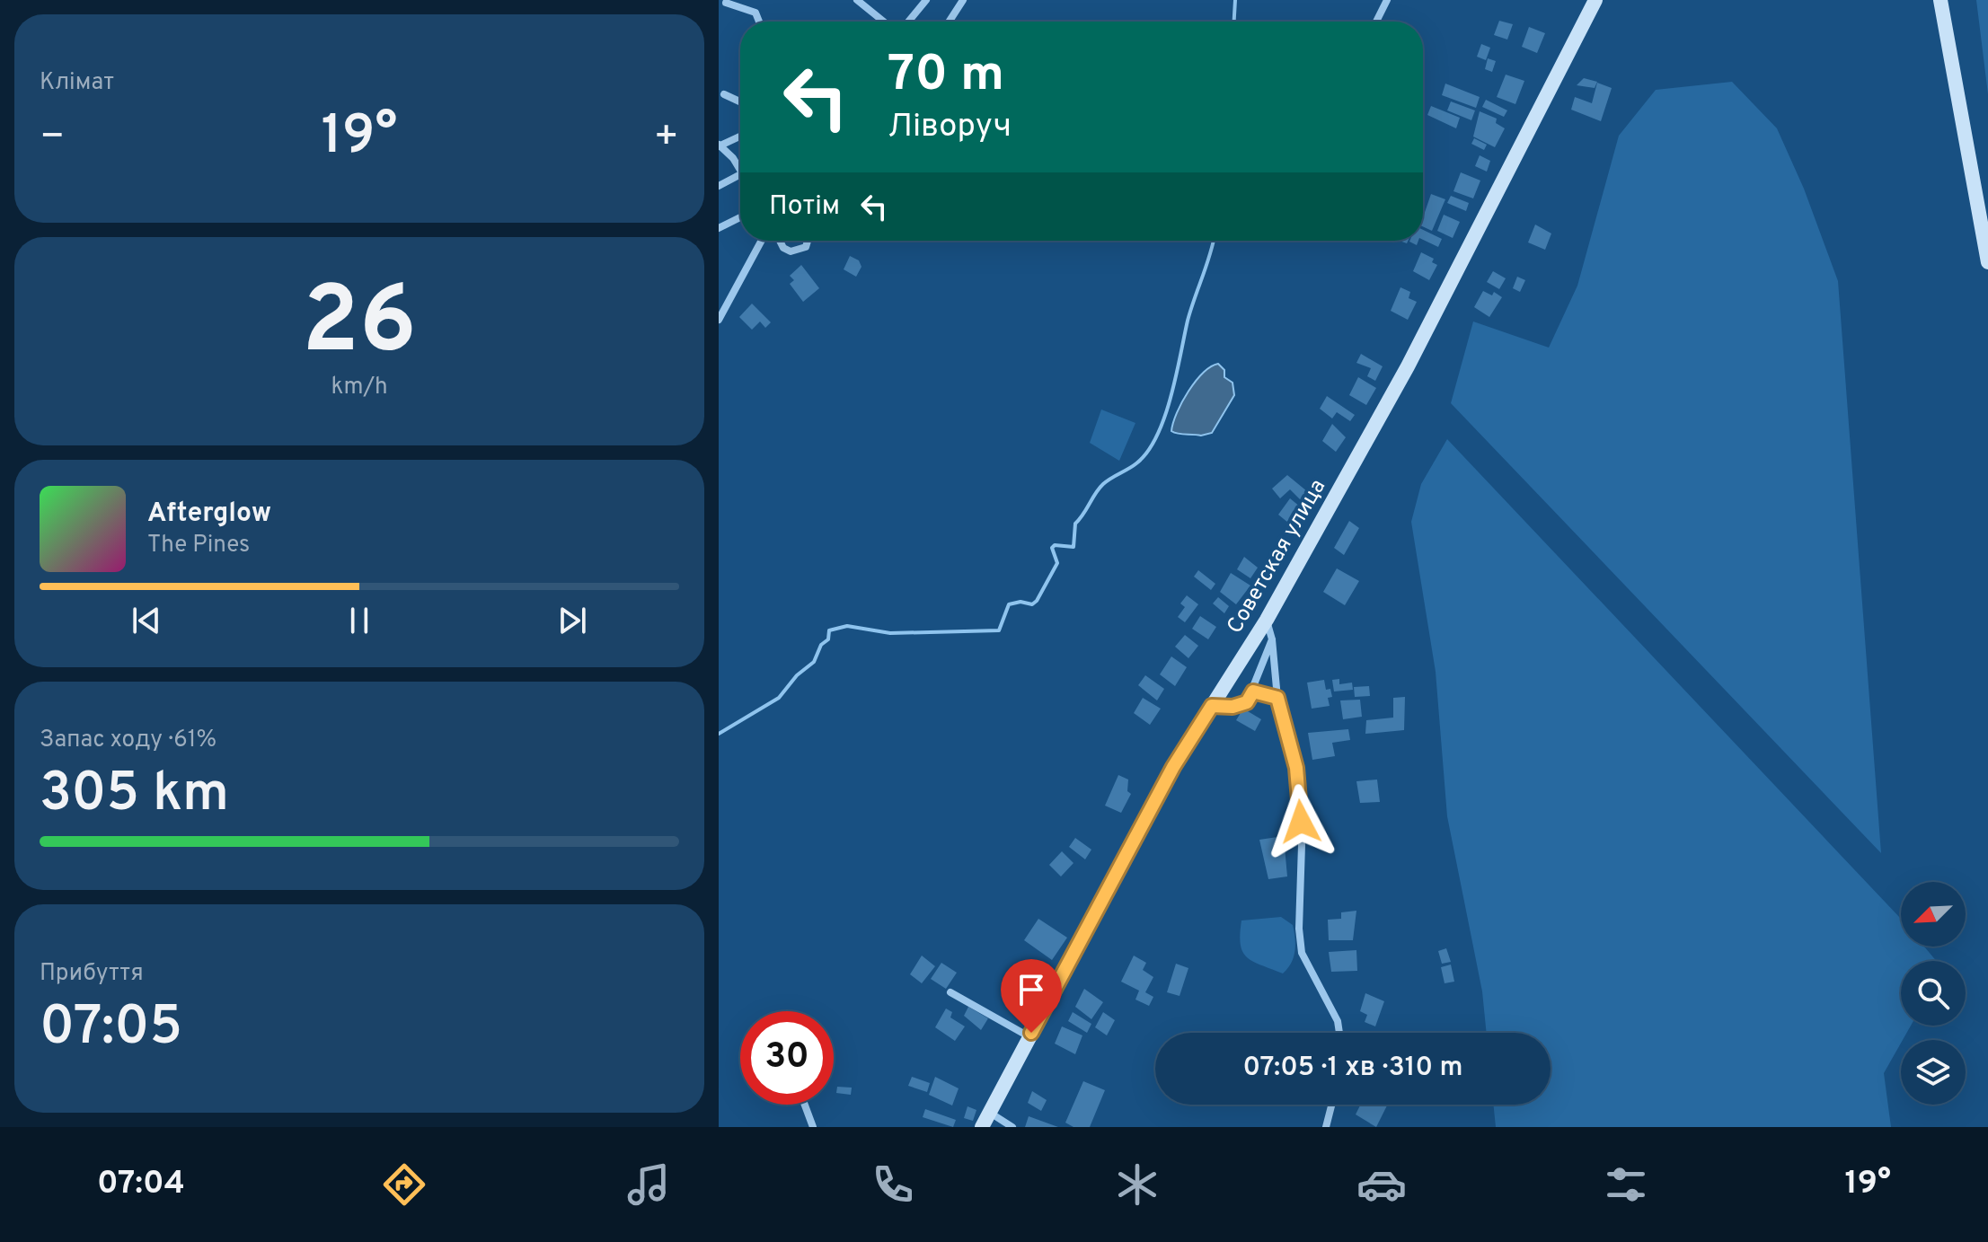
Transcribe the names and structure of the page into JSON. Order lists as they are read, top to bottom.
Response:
{
  "streets": {
    "main road": ["Советская улица"]
  },
  "north": "bottom left",
  "page": {
    "tile": [
      "Клімат",
      ["26", "km/h"],
      ["Запас ходу · 61%", "305 km"],
      ["Прибуття", "07:05"]
    ],
    "turn": ["70 m", "Ліворуч"],
    "heat": ["−", "19°", "+"],
    "then": "Потім",
    "song": ["Afterglow", "The Pines"],
    "limit": "30",
    "trip": "07:05 · 1 хв · 310 m",
    "tabs": ["07:04", "19°"]
  }
}
